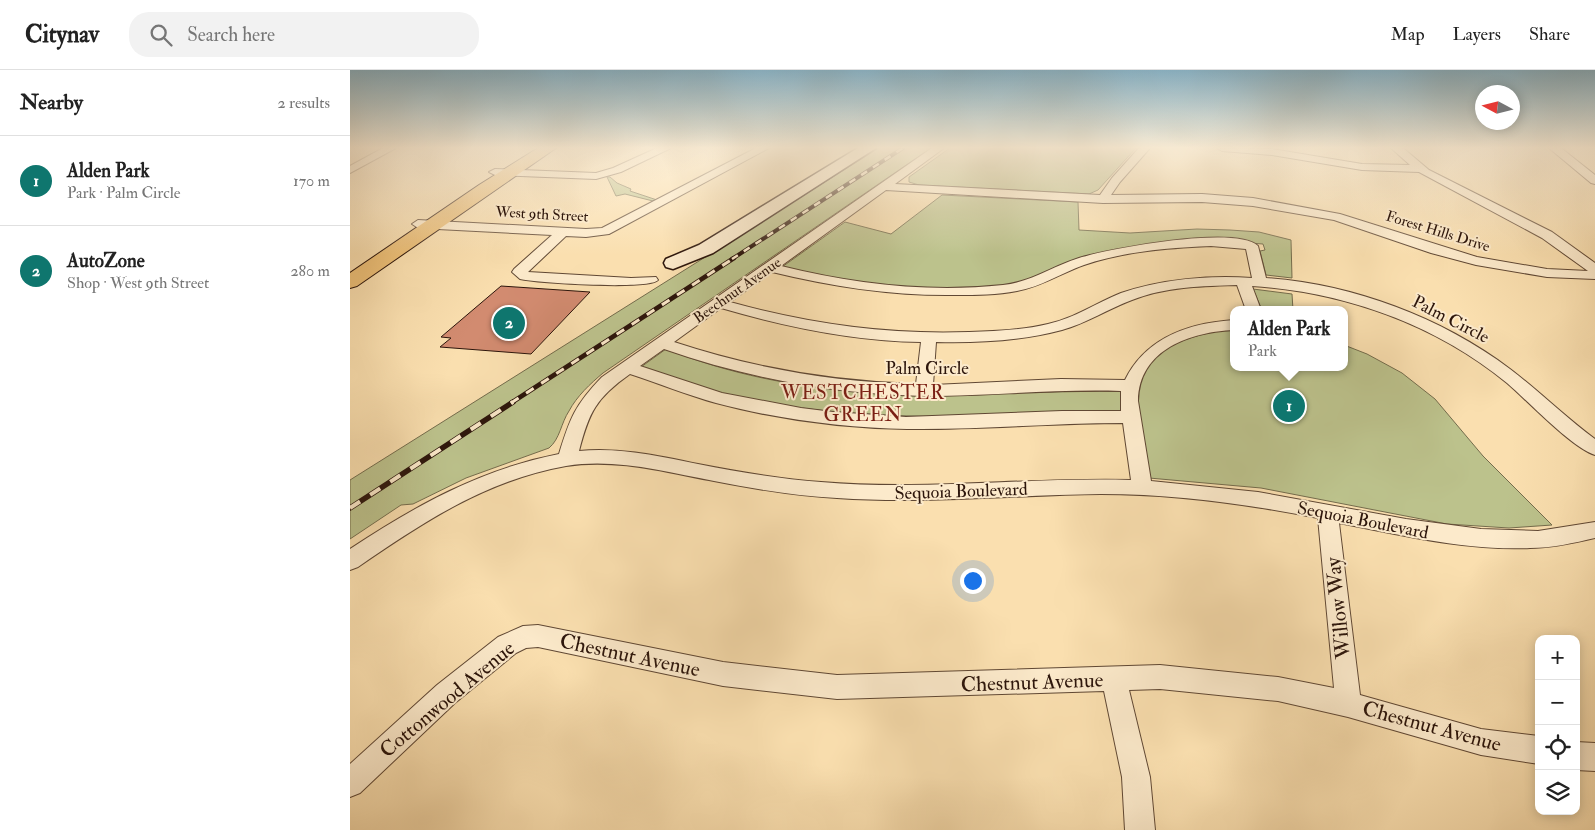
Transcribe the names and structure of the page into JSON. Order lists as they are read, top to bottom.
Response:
{
  "streets": {
    "street": [
      "West 9th Street",
      "Forest Hills Drive",
      "Beechnut Avenue",
      "Palm Circle",
      "Sequoia Boulevard",
      "Willow Way",
      "Chestnut Avenue",
      "Cottonwood Avenue"
    ]
  },
  "crossings": [
    ["Forest Hills Drive", "Beechnut Avenue"],
    ["Beechnut Avenue", "Palm Circle"],
    ["Beechnut Avenue", "Sequoia Boulevard"],
    ["Sequoia Boulevard", "Willow Way"],
    ["Willow Way", "Chestnut Avenue"],
    ["Chestnut Avenue", "Cottonwood Avenue"]
  ],
  "districts": ["WESTCHESTER GREEN"],
  "north": "left",
  "page": {
    "header": "Citynav",
    "search": "Search here",
    "nav": ["Map", "Layers", "Share"],
    "heading": ["Nearby", "2 results"],
    "list": [
      {
        "mark": "1",
        "name": "Alden Park",
        "note": "Park · Palm Circle",
        "value": "170 m"
      },
      {
        "mark": "2",
        "name": "AutoZone",
        "note": "Shop · West 9th Street",
        "value": "280 m"
      }
    ],
    "pins": ["2", "1"],
    "popup": ["Alden Park", "Park"],
    "map_buttons": ["+", "−"]
  }
}
